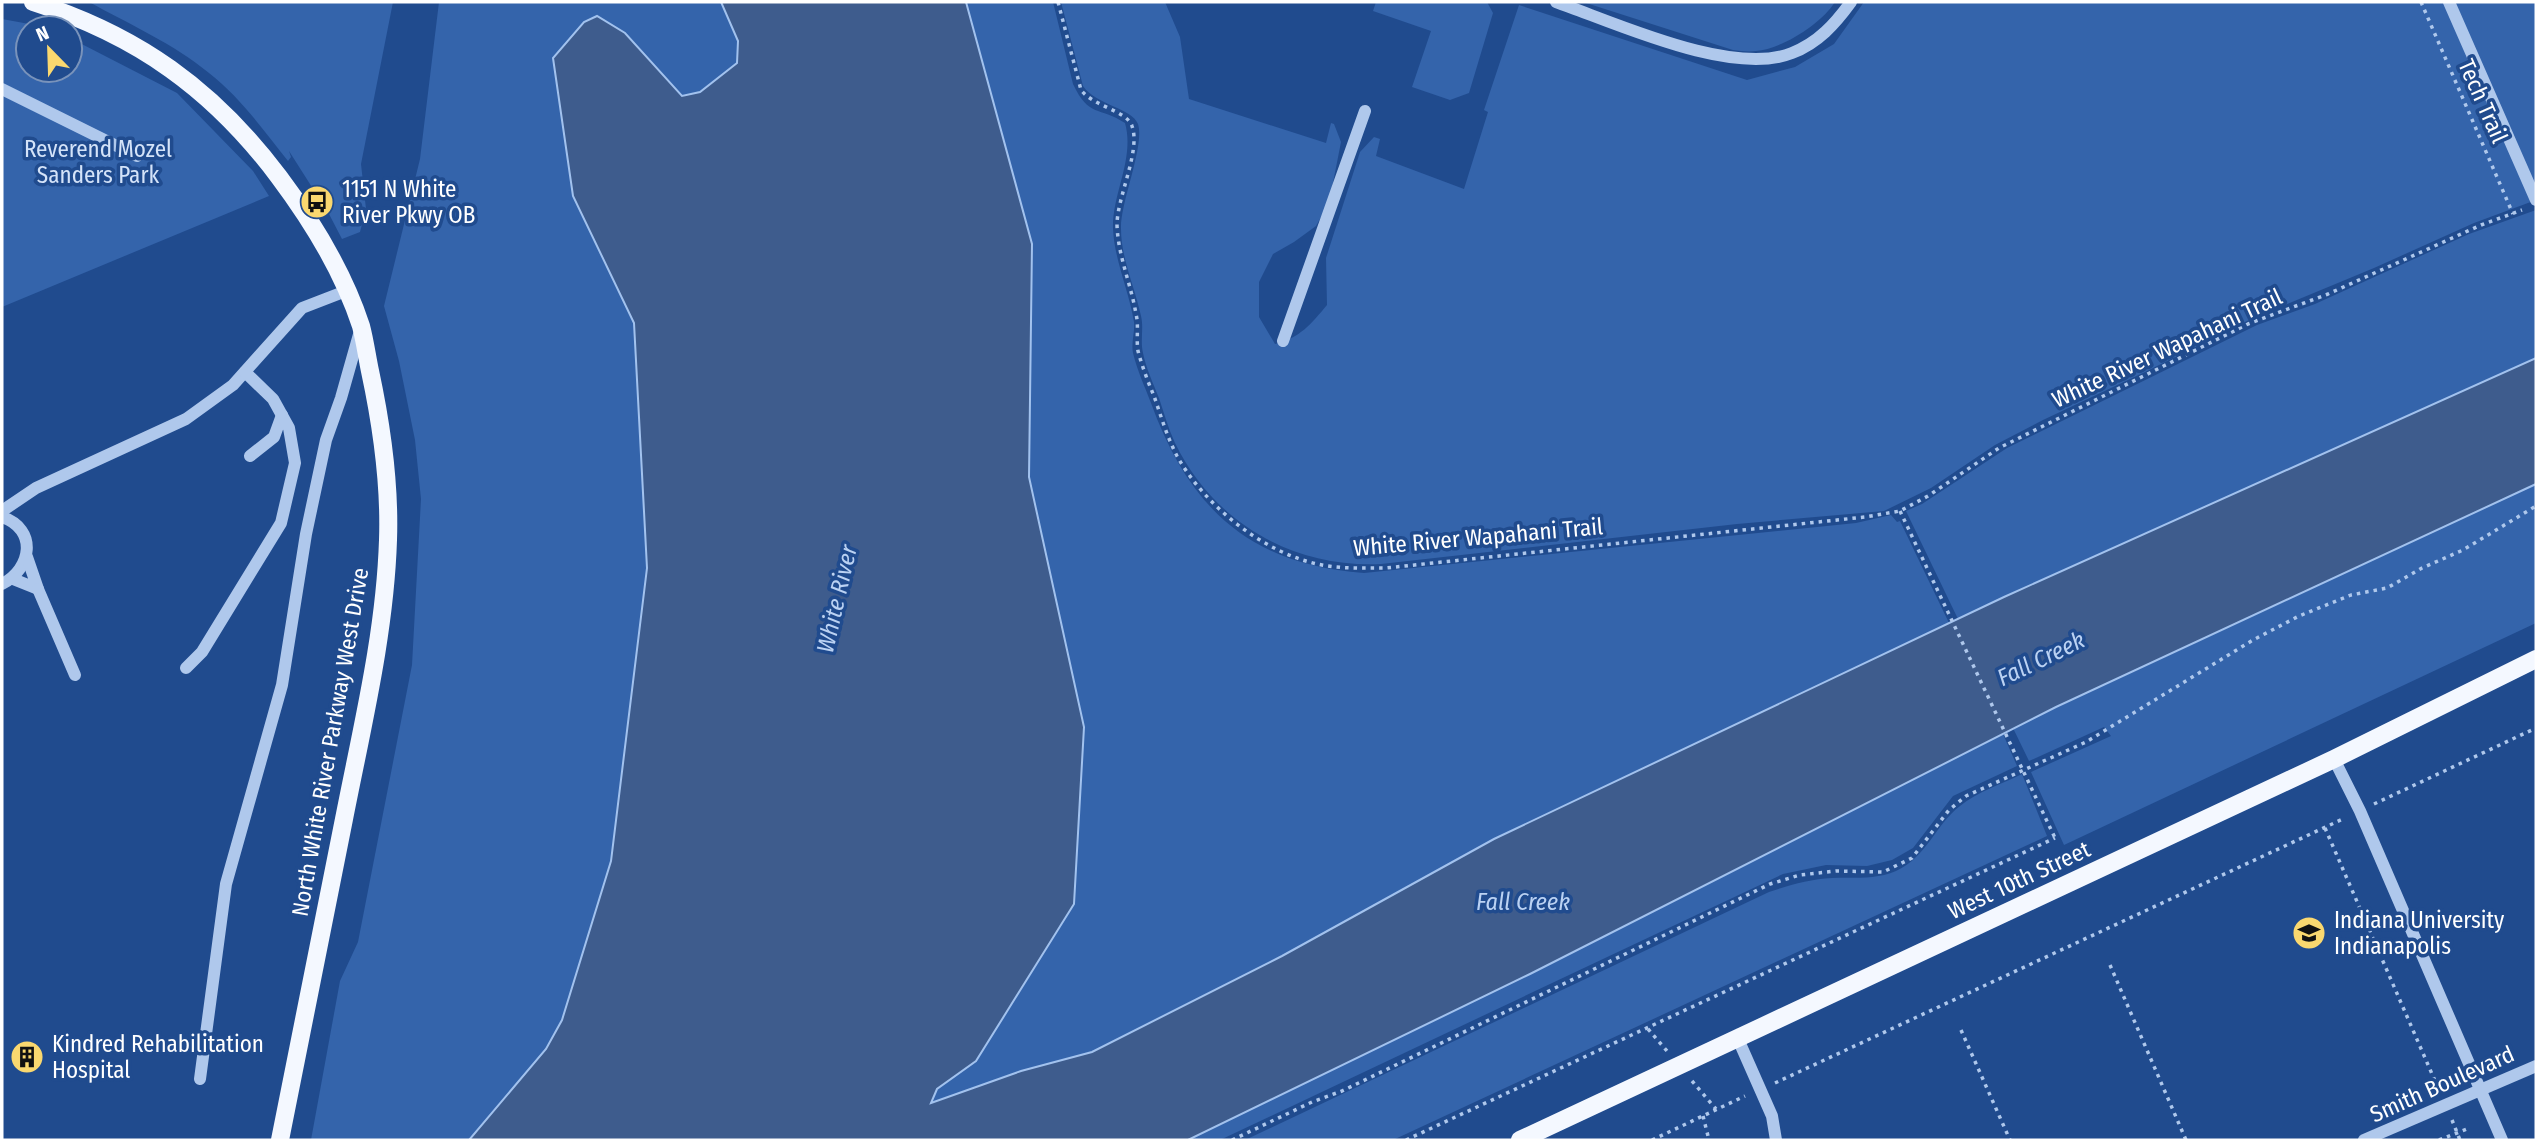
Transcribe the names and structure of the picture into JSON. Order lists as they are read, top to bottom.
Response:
{
  "streets": {
    "main road": ["North White River Parkway West Drive", "West 10th Street"],
    "street": ["Smith Boulevard"],
    "path": ["Tech Trail", "White River Wapahani Trail"]
  },
  "crossings": [
    ["Tech Trail", "White River Wapahani Trail"]
  ],
  "water": ["White River", "Fall Creek"],
  "parks": ["Reverend Mozel Sanders Park"],
  "places": {
    "bus stop": ["1151 N White River Pkwy OB"],
    "school or university": ["Indiana University Indianapolis"],
    "building": ["Kindred Rehabilitation Hospital"]
  },
  "north": "top left"
}
